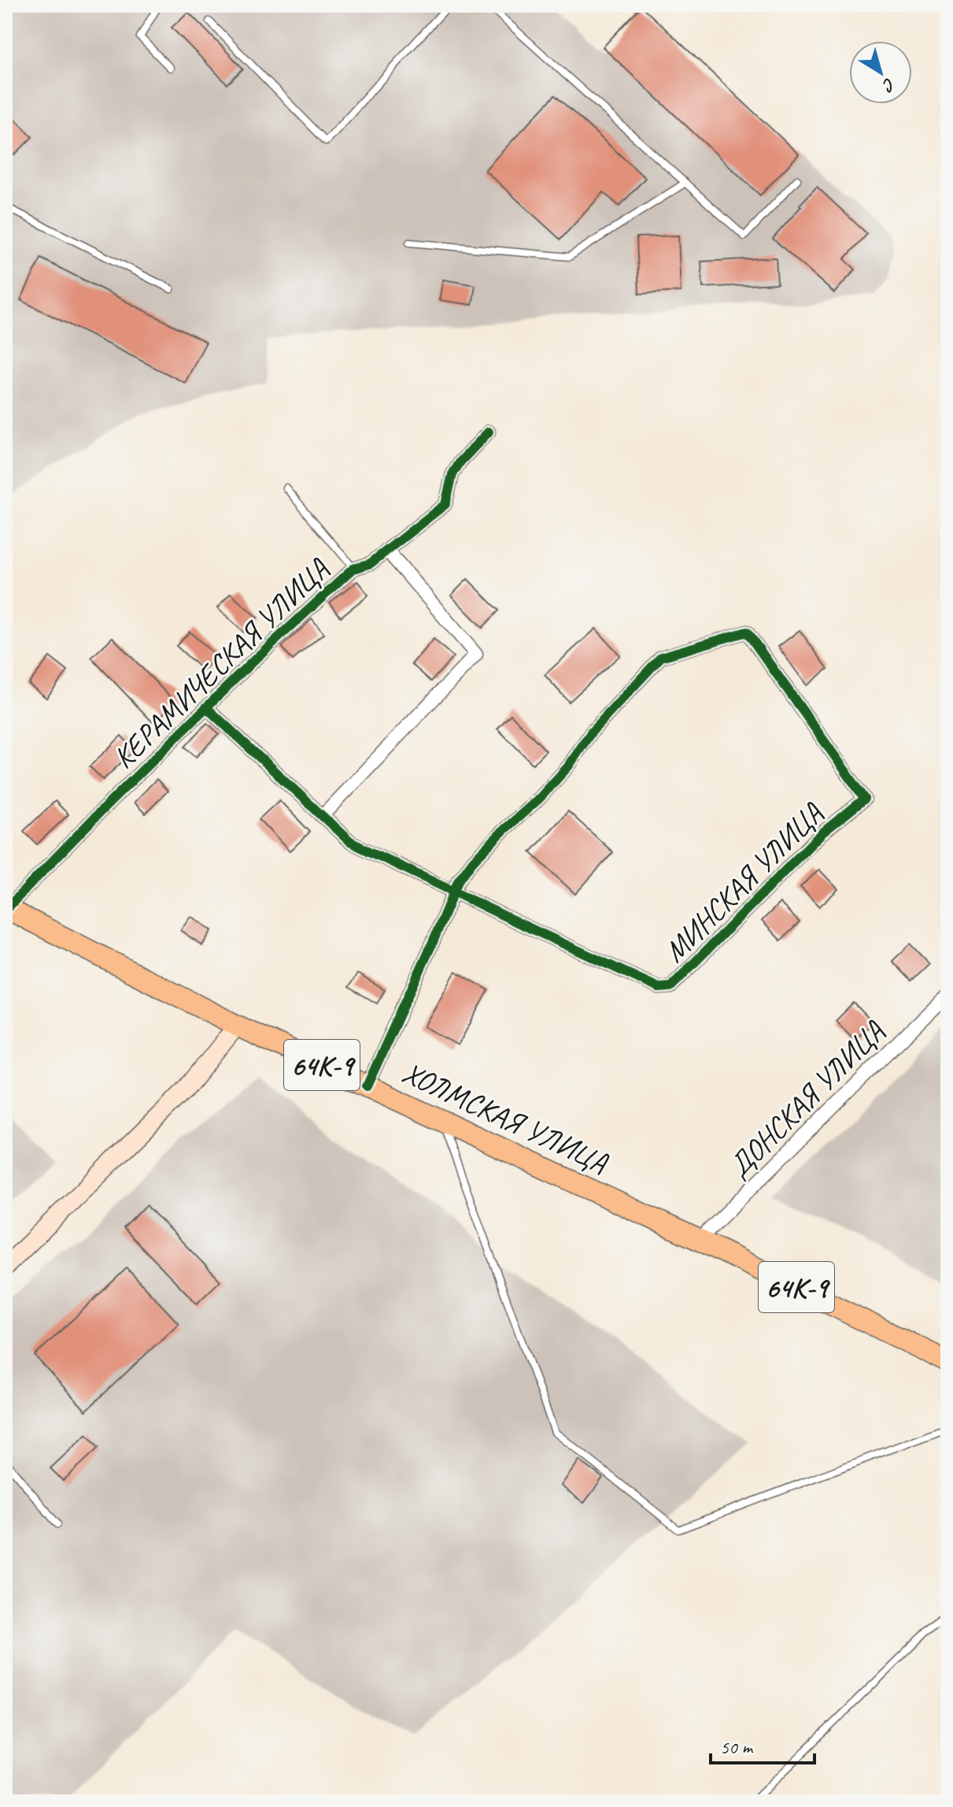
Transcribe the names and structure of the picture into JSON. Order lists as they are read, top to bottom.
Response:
{
  "streets": {
    "main road": ["64К-9", "ХОЛМСКАЯ УЛИЦА"],
    "street": ["КЕРАМИЧЕСКАЯ УЛИЦА", "МИНСКАЯ УЛИЦА", "ДОНСКАЯ УЛИЦА"]
  },
  "crossings": [
    ["КЕРАМИЧЕСКАЯ УЛИЦА", "МИНСКАЯ УЛИЦА"],
    ["КЕРАМИЧЕСКАЯ УЛИЦА", "ХОЛМСКАЯ УЛИЦА"],
    ["ДОНСКАЯ УЛИЦА", "ХОЛМСКАЯ УЛИЦА"]
  ],
  "scale_bar": "50 m",
  "north": "bottom right"
}
